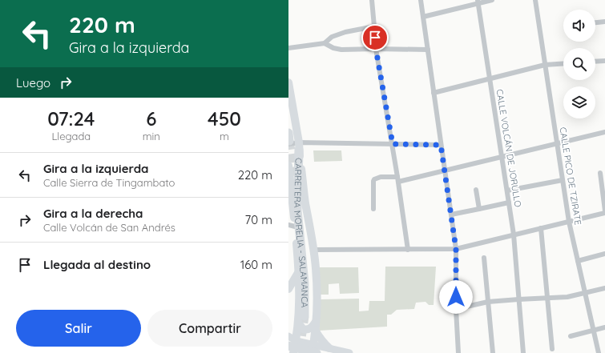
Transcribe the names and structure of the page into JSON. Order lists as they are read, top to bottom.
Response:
{
  "streets": {
    "highway": ["CARRETERA MORELIA - SALAMANCA"],
    "street": ["CALLE VOLCÁN DE JORULLO", "CALLE PICO DE TZIRATE"]
  },
  "page": {
    "turn": ["220 m", "Gira a la izquierda"],
    "then": "Luego",
    "eta": [
      "07:24",
      "Llegada",
      "6",
      "min",
      "450",
      "m"
    ],
    "list": [
      {
        "name": "Gira a la izquierda",
        "note": "Calle Sierra de Tingambato",
        "value": "220 m"
      },
      {
        "name": "Gira a la derecha",
        "note": "Calle Volcán de San Andrés",
        "value": "70 m"
      },
      {
        "name": "Llegada al destino",
        "value": "160 m"
      }
    ],
    "buttons": ["Salir", "Compartir"]
  }
}
